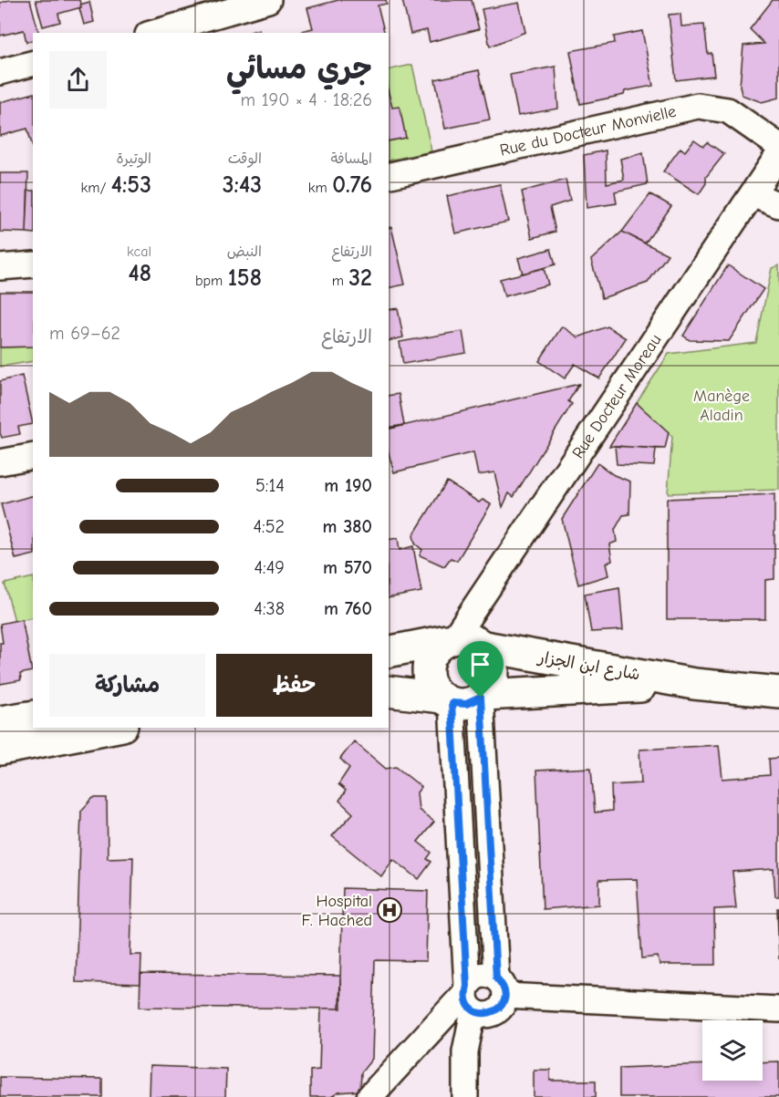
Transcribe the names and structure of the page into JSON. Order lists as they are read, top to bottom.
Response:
{
  "streets": {
    "main road": ["شارع ابن الجزار"],
    "street": ["Rue du Docteur Monvielle", "Rue Docteur Moreau"]
  },
  "crossings": [
    ["Rue Docteur Moreau", "شارع ابن الجزار"]
  ],
  "parks": ["Manège Aladin"],
  "places": {
    "hospital": ["Hospital F. Hached"]
  },
  "page": {
    "heading": ["جري مسائي", "18:26 · 4 × 190 m"],
    "stats": [
      ["المسافة", "0.76 km"],
      ["الوقت", "3:43"],
      ["الوتيرة", "4:53 /km"],
      ["الارتفاع", "32 m"],
      ["النبض", "158 bpm"],
      ["kcal", "48"]
    ],
    "chart": ["الارتفاع", "62–69 m"],
    "list": [
      {
        "name": "190 m",
        "note": "5:14"
      },
      {
        "name": "380 m",
        "note": "4:52"
      },
      {
        "name": "570 m",
        "note": "4:49"
      },
      {
        "name": "760 m",
        "note": "4:38"
      }
    ],
    "buttons": ["حفظ", "مشاركة"]
  }
}
